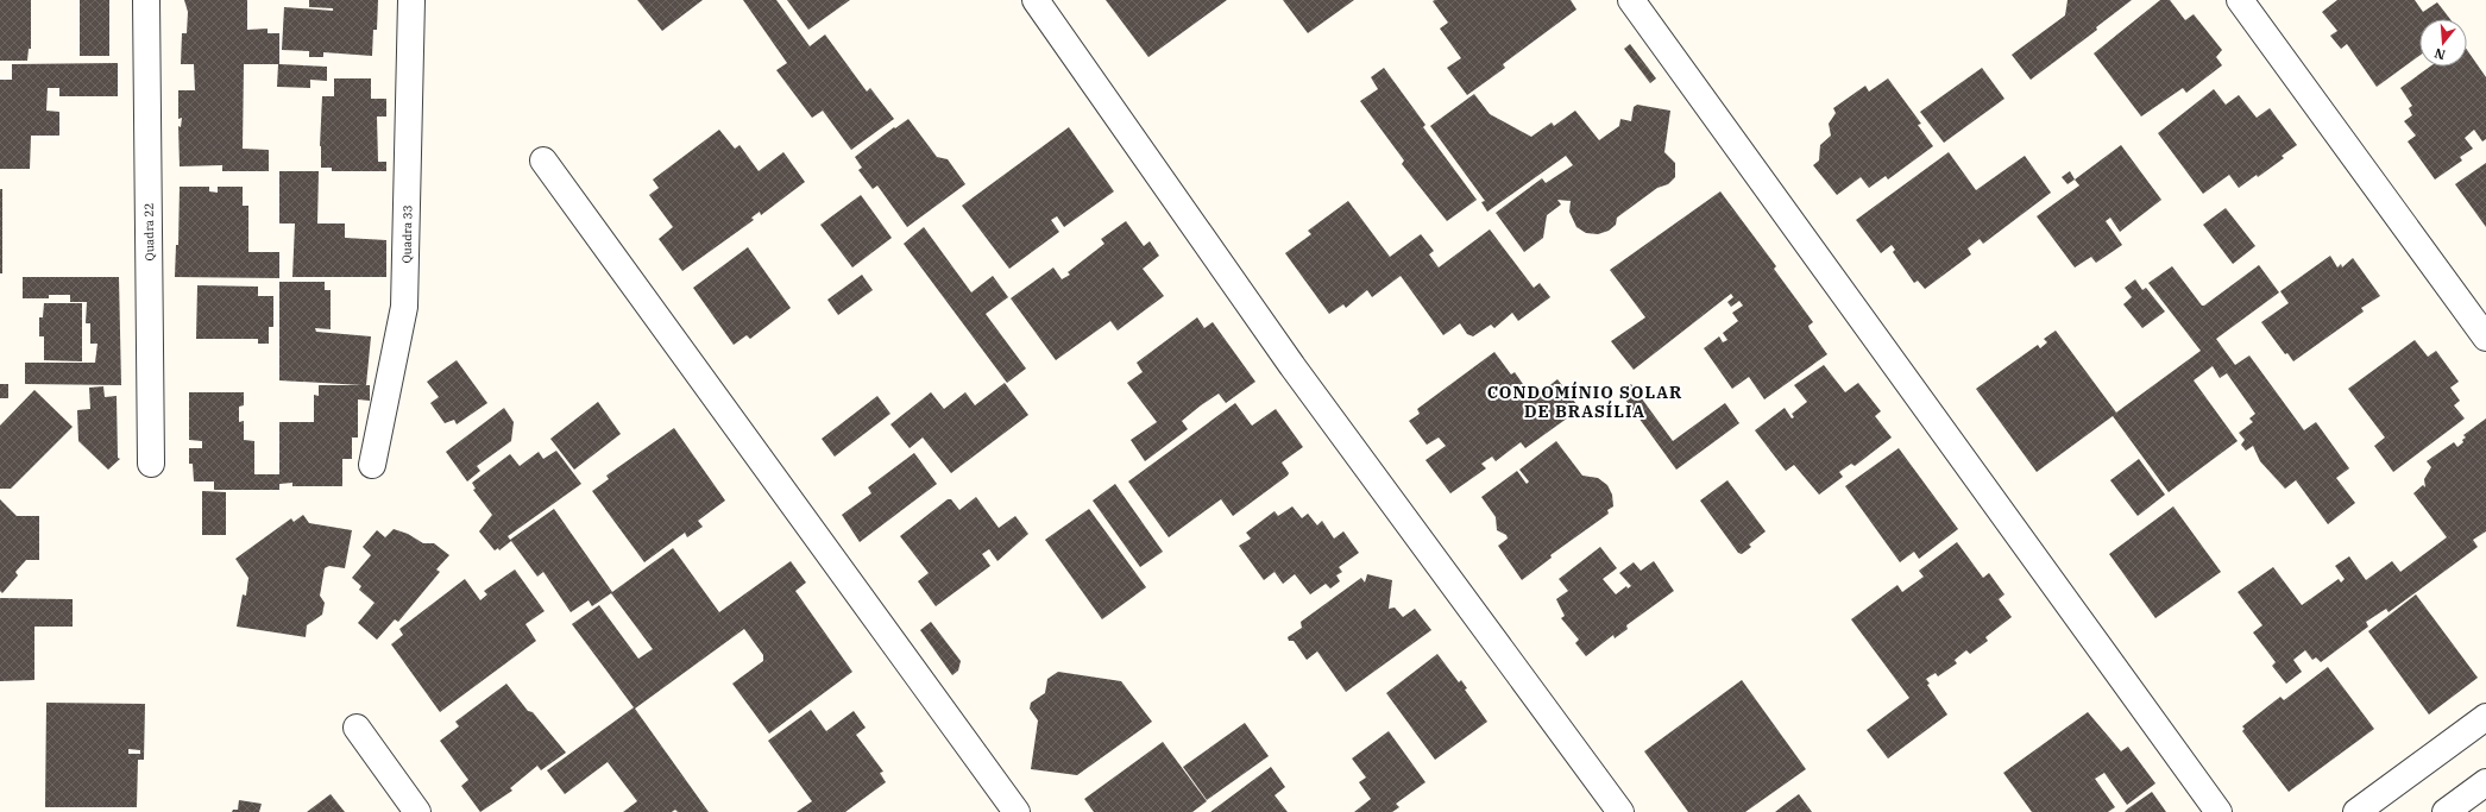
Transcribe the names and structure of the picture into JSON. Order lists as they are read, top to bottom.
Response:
{
  "streets": {
    "street": ["Quadra 22", "Quadra 33"]
  },
  "districts": ["CONDOMÍNIO SOLAR DE BRASÍLIA"],
  "north": "bottom"
}
